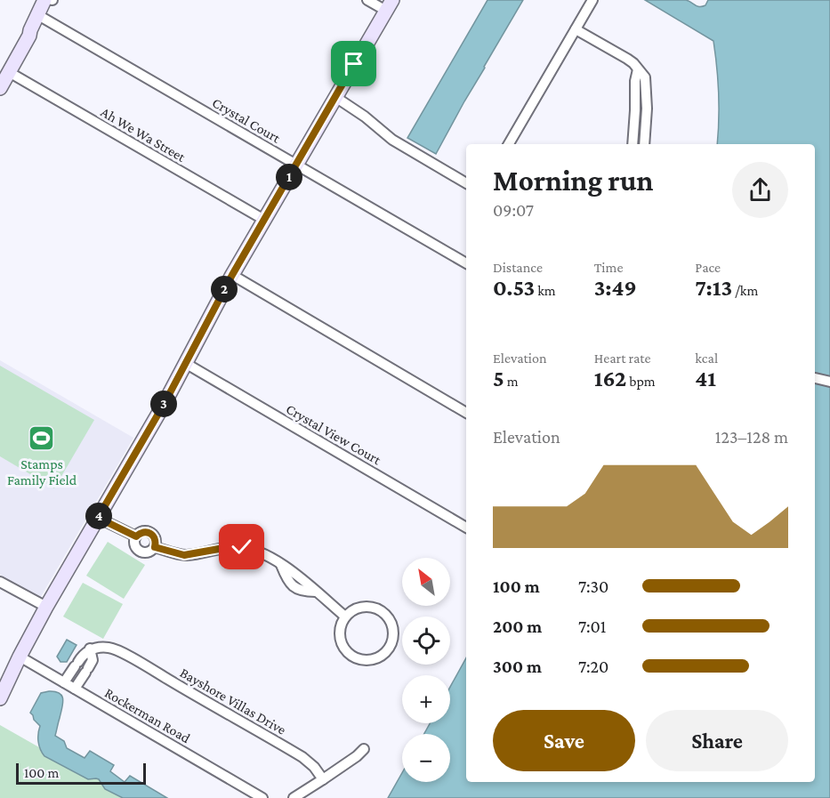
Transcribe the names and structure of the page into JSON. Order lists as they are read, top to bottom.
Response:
{
  "streets": {
    "street": [
      "Crystal Court",
      "Ah We Wa Street",
      "Crystal View Court",
      "Bayshore Villas Drive",
      "Rockerman Road"
    ]
  },
  "places": {
    "sports": ["Stamps Family Field"]
  },
  "scale_bar": "100 m",
  "north": "top left",
  "page": {
    "heading": ["Morning run", "09:07"],
    "pins": [
      "1",
      "2",
      "3",
      "4"
    ],
    "stats": [
      ["Distance", "0.53 km"],
      ["Time", "3:49"],
      ["Pace", "7:13 /km"],
      ["Elevation", "5 m"],
      ["Heart rate", "162 bpm"],
      ["kcal", "41"]
    ],
    "chart": ["Elevation", "123–128 m"],
    "map_buttons": ["+", "−"],
    "list": [
      {
        "name": "100 m",
        "note": "7:30"
      },
      {
        "name": "200 m",
        "note": "7:01"
      },
      {
        "name": "300 m",
        "note": "7:20"
      }
    ],
    "buttons": ["Save", "Share"],
    "scale": "100 m"
  }
}
